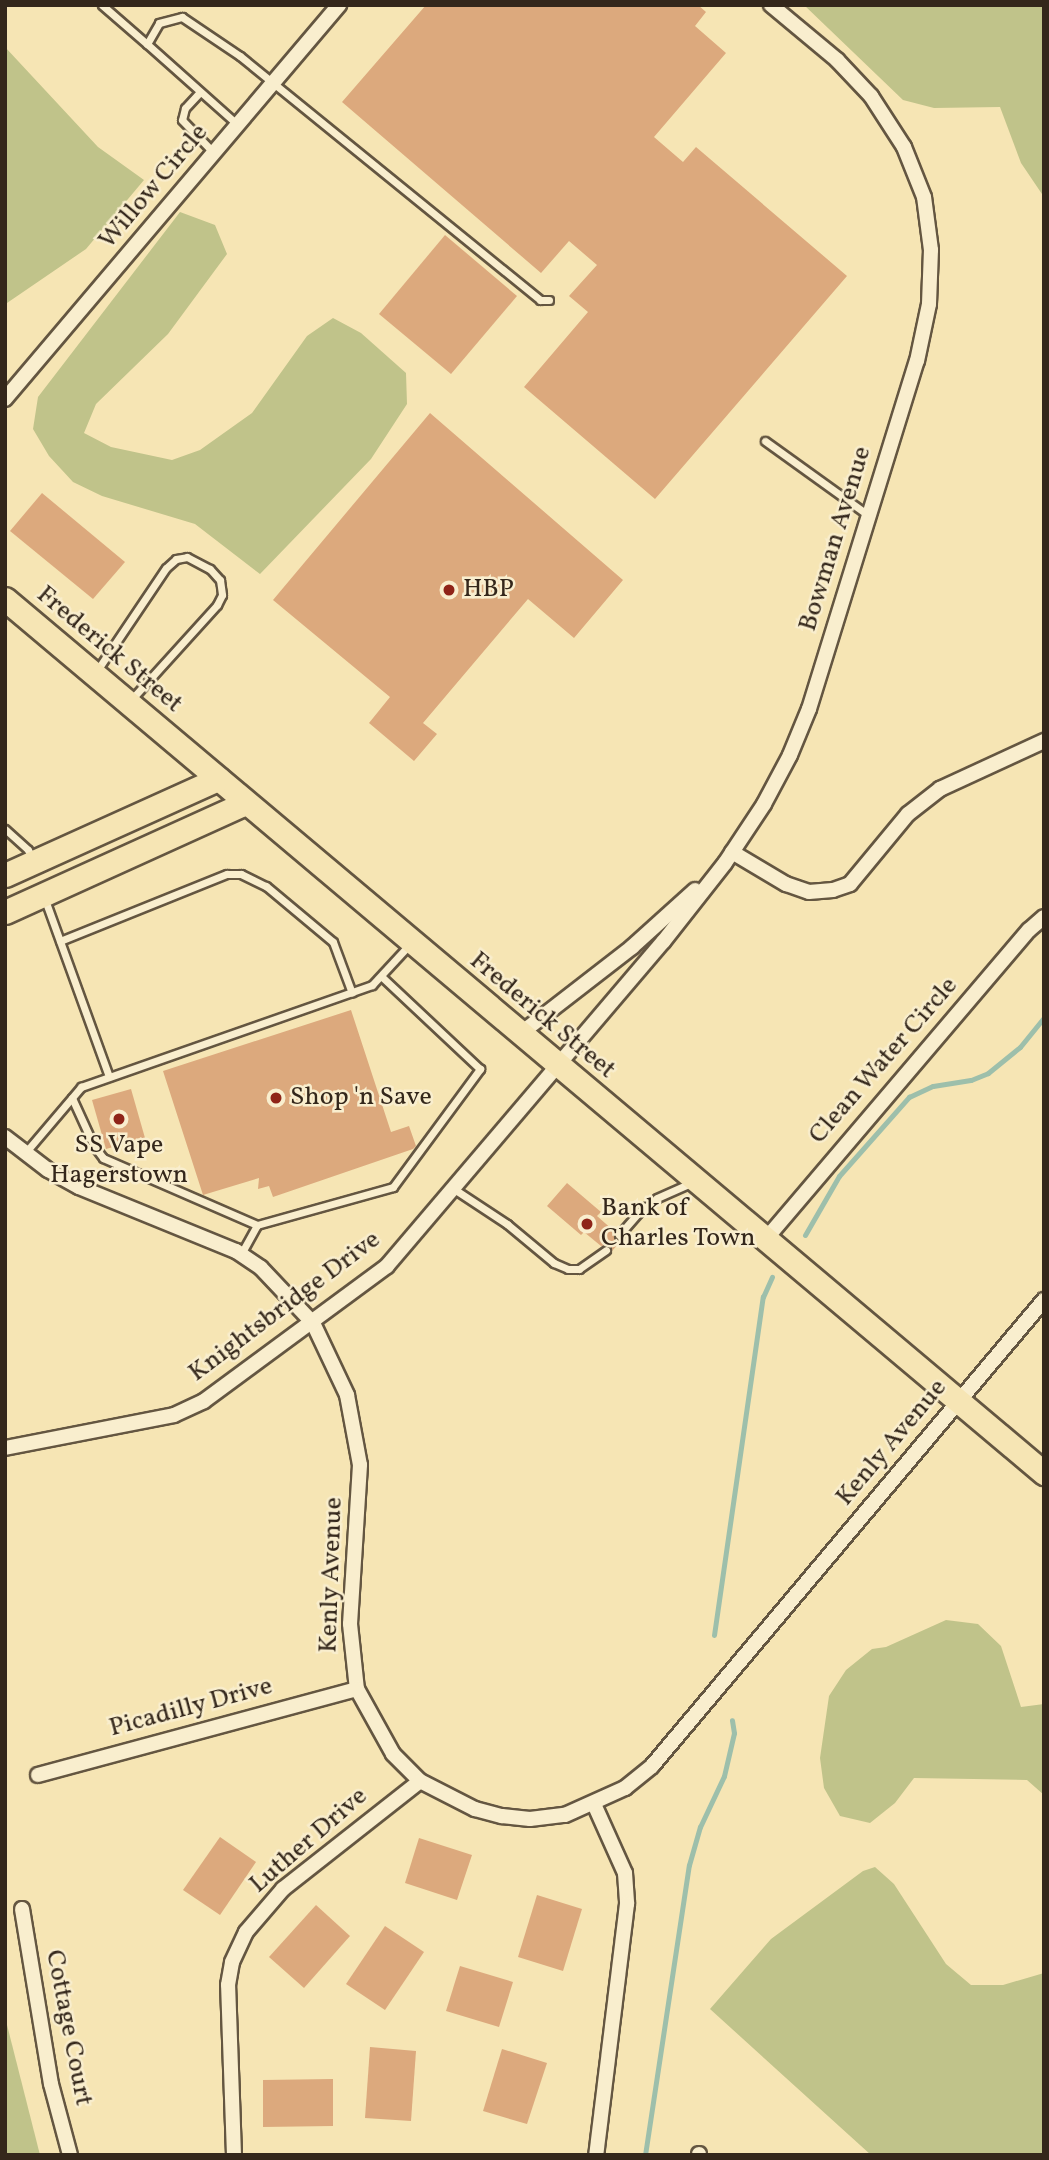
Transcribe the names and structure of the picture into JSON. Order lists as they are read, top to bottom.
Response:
{
  "streets": {
    "main road": ["Frederick Street"],
    "street": [
      "Willow Circle",
      "Bowman Avenue",
      "Clean Water Circle",
      "Knightsbridge Drive",
      "Kenly Avenue",
      "Picadilly Drive",
      "Luther Drive",
      "Cottage Court"
    ]
  },
  "crossings": [
    ["Bowman Avenue", "Frederick Street"],
    ["Bowman Avenue", "Knightsbridge Drive"],
    ["Frederick Street", "Clean Water Circle"],
    ["Frederick Street", "Knightsbridge Drive"],
    ["Frederick Street", "Kenly Avenue"],
    ["Knightsbridge Drive", "Kenly Avenue"],
    ["Kenly Avenue", "Picadilly Drive"],
    ["Kenly Avenue", "Luther Drive"]
  ],
  "places": [
    "HBP",
    "Shop 'n Save",
    "SS Vape Hagerstown",
    "Bank of Charles Town"
  ]
}
